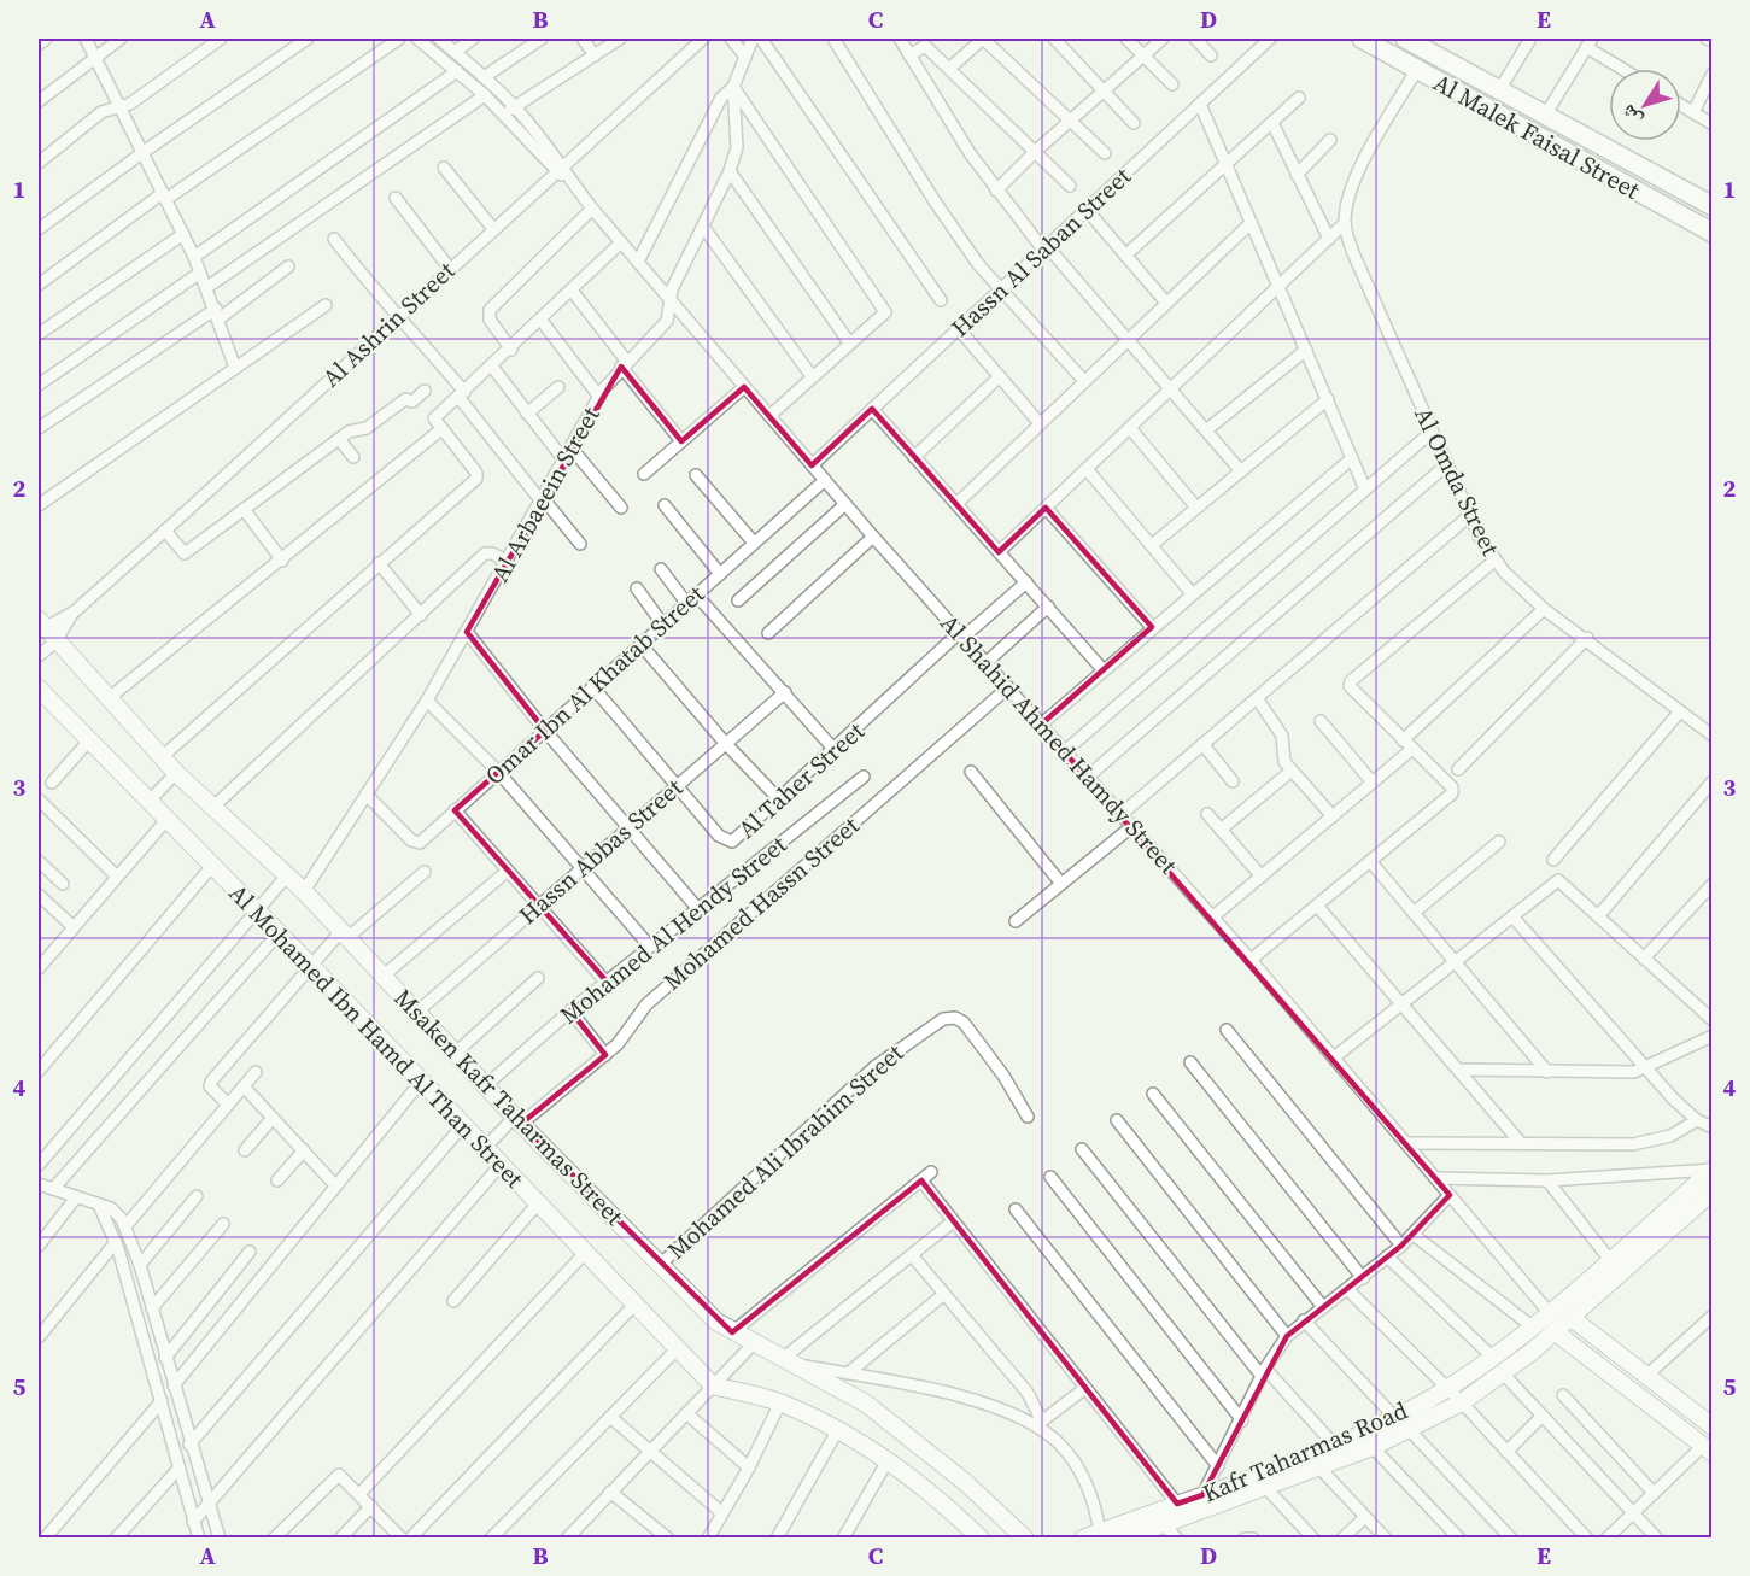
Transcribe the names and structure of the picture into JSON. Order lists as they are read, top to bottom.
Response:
{
  "streets": {
    "main road": ["Al Malek Faisal Street"],
    "street": [
      "Hassn Al Saban Street",
      "Al Ashrin Street",
      "Al Omda Street",
      "Al Arbaeein Street",
      "Omar Ibn Al Khatab Street",
      "Al Shahid Ahmed Hamdy Street",
      "Al Taher Street",
      "Hassn Abbas Street",
      "Mohamed Hassn Street",
      "Mohamed Al Hendy Street",
      "Al Mohamed Ibn Hamd Al Than Street",
      "Msaken Kafr Taharmas Street",
      "Mohamed Ali Ibrahim Street",
      "Kafr Taharmas Road"
    ]
  },
  "crossings": [
    ["Hassn Al Saban Street", "Al Shahid Ahmed Hamdy Street"],
    ["Al Ashrin Street", "Al Shahid Ahmed Hamdy Street"],
    ["Al Ashrin Street", "Msaken Kafr Taharmas Street"],
    ["Al Arbaeein Street", "Omar Ibn Al Khatab Street"],
    ["Al Arbaeein Street", "Al Shahid Ahmed Hamdy Street"],
    ["Al Arbaeein Street", "Msaken Kafr Taharmas Street"],
    ["Omar Ibn Al Khatab Street", "Al Shahid Ahmed Hamdy Street"],
    ["Omar Ibn Al Khatab Street", "Al Taher Street"],
    ["Al Shahid Ahmed Hamdy Street", "Al Taher Street"],
    ["Al Shahid Ahmed Hamdy Street", "Mohamed Hassn Street"],
    ["Al Shahid Ahmed Hamdy Street", "Kafr Taharmas Road"],
    ["Al Taher Street", "Hassn Abbas Street"],
    ["Hassn Abbas Street", "Msaken Kafr Taharmas Street"],
    ["Mohamed Hassn Street", "Al Mohamed Ibn Hamd Al Than Street"],
    ["Mohamed Hassn Street", "Msaken Kafr Taharmas Street"],
    ["Mohamed Al Hendy Street", "Msaken Kafr Taharmas Street"],
    ["Msaken Kafr Taharmas Street", "Mohamed Ali Ibrahim Street"]
  ],
  "north": "bottom left",
  "grid": {
    "columns": [
      "A",
      "B",
      "C",
      "D",
      "E"
    ],
    "rows": [
      "1",
      "2",
      "3",
      "4",
      "5"
    ]
  }
}
